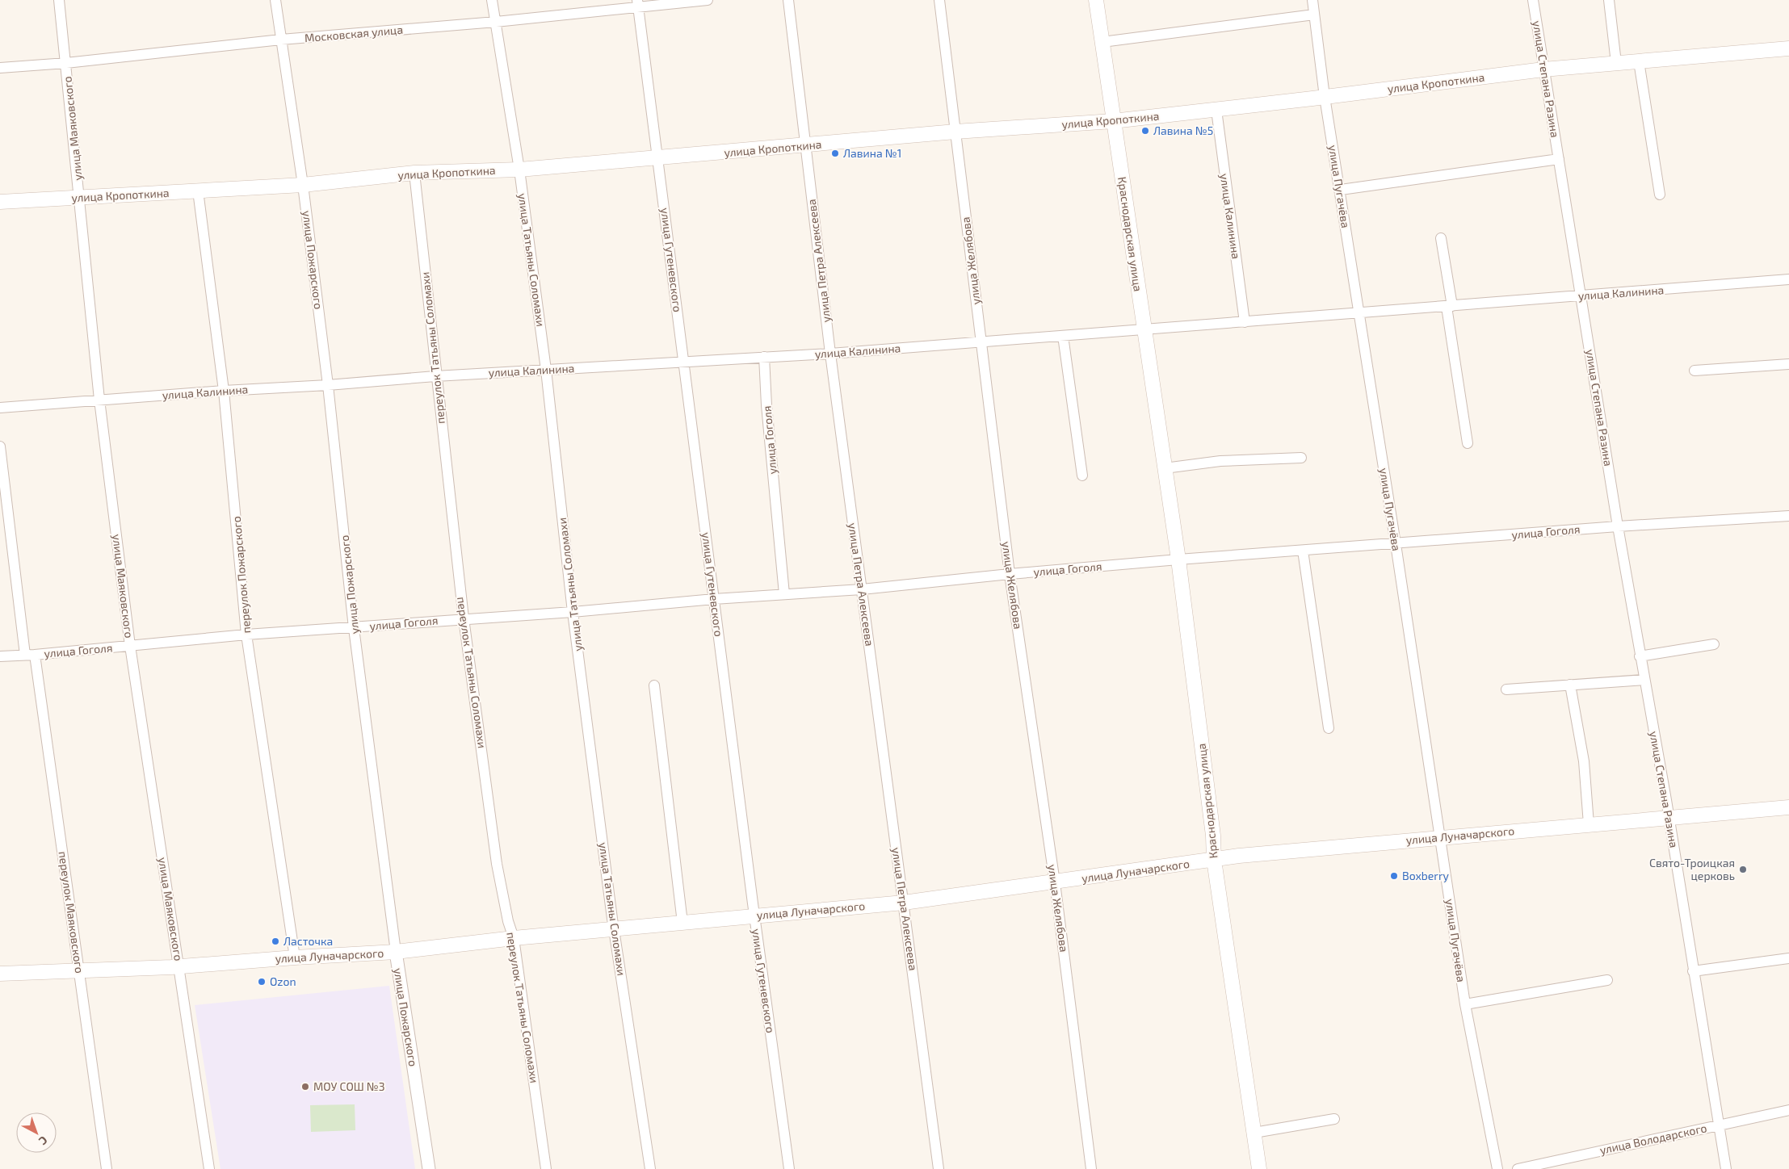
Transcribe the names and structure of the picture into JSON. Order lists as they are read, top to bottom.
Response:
{
  "streets": {
    "main road": ["улица Кропоткина", "Краснодарская улица", "улица Луначарского"],
    "street": [
      "Московская улица",
      "улица Степана Разина",
      "улица Маяковского",
      "улица Пугачёва",
      "улица Калинина",
      "улица Пожарского",
      "улица Татьяны Соломахи",
      "улица Гутеневского",
      "улица Петра Алексеева",
      "улица Желябова",
      "переулок Татьяны Соломахи",
      "улица Гоголя",
      "переулок Пожарского",
      "переулок Маяковского",
      "улица Володарского"
    ]
  },
  "crossings": [
    ["Московская улица", "улица Маяковского"],
    ["Московская улица", "улица Пожарского"],
    ["Московская улица", "улица Татьяны Соломахи"],
    ["Московская улица", "улица Гутеневского"],
    ["улица Степана Разина", "улица Кропоткина"],
    ["улица Степана Разина", "улица Калинина"],
    ["улица Степана Разина", "улица Гоголя"],
    ["улица Степана Разина", "улица Луначарского"],
    ["улица Степана Разина", "улица Володарского"],
    ["улица Кропоткина", "улица Маяковского"],
    ["улица Кропоткина", "улица Пугачёва"],
    ["улица Кропоткина", "улица Калинина"],
    ["улица Кропоткина", "Краснодарская улица"],
    ["улица Кропоткина", "улица Пожарского"],
    ["улица Кропоткина", "улица Татьяны Соломахи"],
    ["улица Кропоткина", "улица Гутеневского"],
    ["улица Кропоткина", "улица Петра Алексеева"],
    ["улица Кропоткина", "улица Желябова"],
    ["улица Кропоткина", "переулок Татьяны Соломахи"],
    ["улица Кропоткина", "переулок Пожарского"],
    ["улица Маяковского", "улица Калинина"],
    ["улица Маяковского", "улица Гоголя"],
    ["улица Маяковского", "улица Луначарского"],
    ["улица Пугачёва", "улица Калинина"],
    ["улица Пугачёва", "улица Гоголя"],
    ["улица Пугачёва", "улица Луначарского"],
    ["улица Калинина", "Краснодарская улица"],
    ["улица Калинина", "улица Пожарского"],
    ["улица Калинина", "улица Татьяны Соломахи"],
    ["улица Калинина", "улица Гутеневского"],
    ["улица Калинина", "улица Петра Алексеева"],
    ["улица Калинина", "улица Желябова"],
    ["улица Калинина", "переулок Татьяны Соломахи"],
    ["улица Калинина", "улица Гоголя"],
    ["улица Калинина", "переулок Пожарского"],
    ["Краснодарская улица", "улица Гоголя"],
    ["Краснодарская улица", "улица Луначарского"],
    ["улица Пожарского", "улица Гоголя"],
    ["улица Пожарского", "улица Луначарского"],
    ["улица Татьяны Соломахи", "улица Гоголя"],
    ["улица Татьяны Соломахи", "улица Луначарского"],
    ["улица Гутеневского", "улица Гоголя"],
    ["улица Гутеневского", "улица Луначарского"],
    ["улица Петра Алексеева", "улица Гоголя"],
    ["улица Петра Алексеева", "улица Луначарского"],
    ["улица Желябова", "улица Гоголя"],
    ["улица Желябова", "улица Луначарского"],
    ["переулок Татьяны Соломахи", "улица Гоголя"],
    ["переулок Татьяны Соломахи", "улица Луначарского"],
    ["улица Гоголя", "переулок Пожарского"],
    ["улица Гоголя", "переулок Маяковского"],
    ["переулок Пожарского", "улица Луначарского"],
    ["улица Луначарского", "переулок Маяковского"]
  ],
  "places": [
    "Лавина №5",
    "Лавина №1",
    "Свято-Троицкая церковь",
    "Boxberry",
    "Ласточка",
    "Ozon",
    "МОУ СОШ №3"
  ],
  "north": "bottom right"
}
